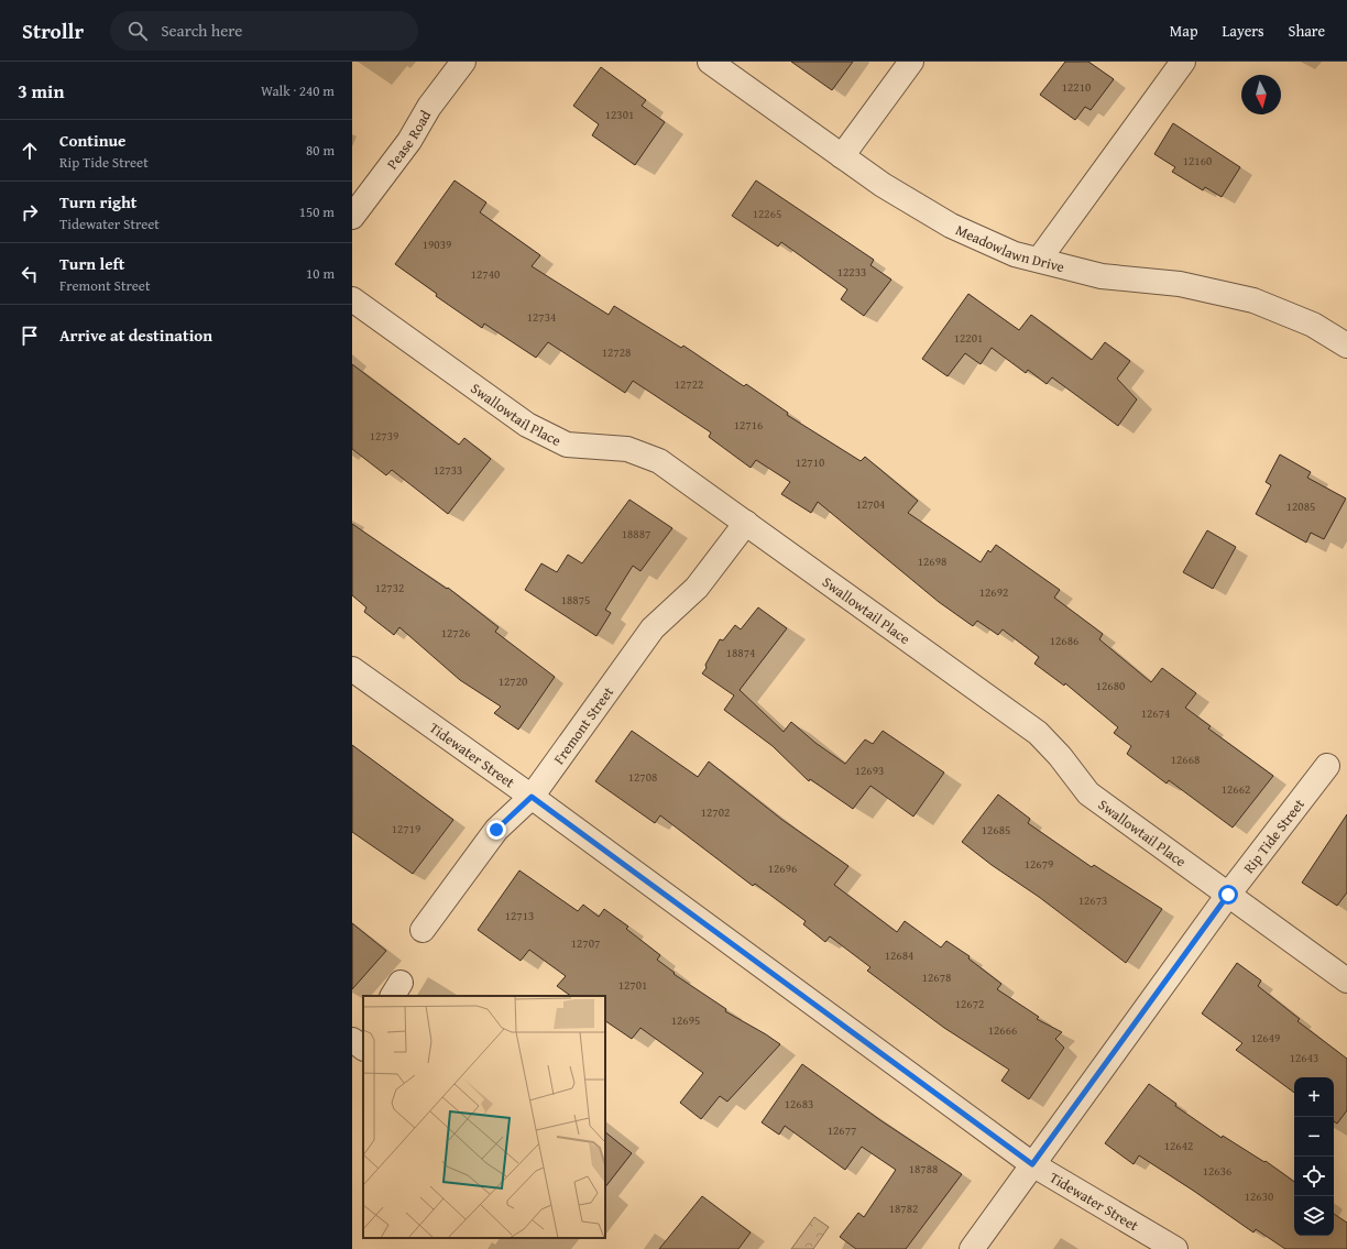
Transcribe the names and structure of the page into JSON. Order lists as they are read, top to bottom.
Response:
{
  "streets": {
    "street": [
      "Pease Road",
      "Meadowlawn Drive",
      "Swallowtail Place",
      "Fremont Street",
      "Tidewater Street",
      "Rip Tide Street"
    ]
  },
  "crossings": [
    ["Swallowtail Place", "Fremont Street"],
    ["Swallowtail Place", "Rip Tide Street"],
    ["Fremont Street", "Tidewater Street"],
    ["Tidewater Street", "Rip Tide Street"]
  ],
  "house_numbers": [
    "12210",
    "12301",
    "12160",
    "12265",
    "19039",
    "12233",
    "12740",
    "12734",
    "12201",
    "12728",
    "12722",
    "12716",
    "12739",
    "12710",
    "12733",
    "12704",
    "12085",
    "18887",
    "12698",
    "12732",
    "12692",
    "18875",
    "12726",
    "12686",
    "18874",
    "12720",
    "12680",
    "12674",
    "12668",
    "12693",
    "12708",
    "12662",
    "12702",
    "12719",
    "12685",
    "12679",
    "12696",
    "12673",
    "12713",
    "12707",
    "12684",
    "12678",
    "12701",
    "12672",
    "12695",
    "12666",
    "12649",
    "12643",
    "12683",
    "12677",
    "12642",
    "18788",
    "12636",
    "12630",
    "18782"
  ],
  "north": "bottom",
  "page": {
    "header": "Strollr",
    "search": "Search here",
    "nav": ["Map", "Layers", "Share"],
    "heading": ["3 min", "Walk · 240 m"],
    "list": [
      ["Continue", "Rip Tide Street", "80 m"],
      ["Turn right", "Tidewater Street", "150 m"],
      ["Turn left", "Fremont Street", "10 m"],
      "Arrive at destination"
    ],
    "map_buttons": ["+", "−"]
  }
}
